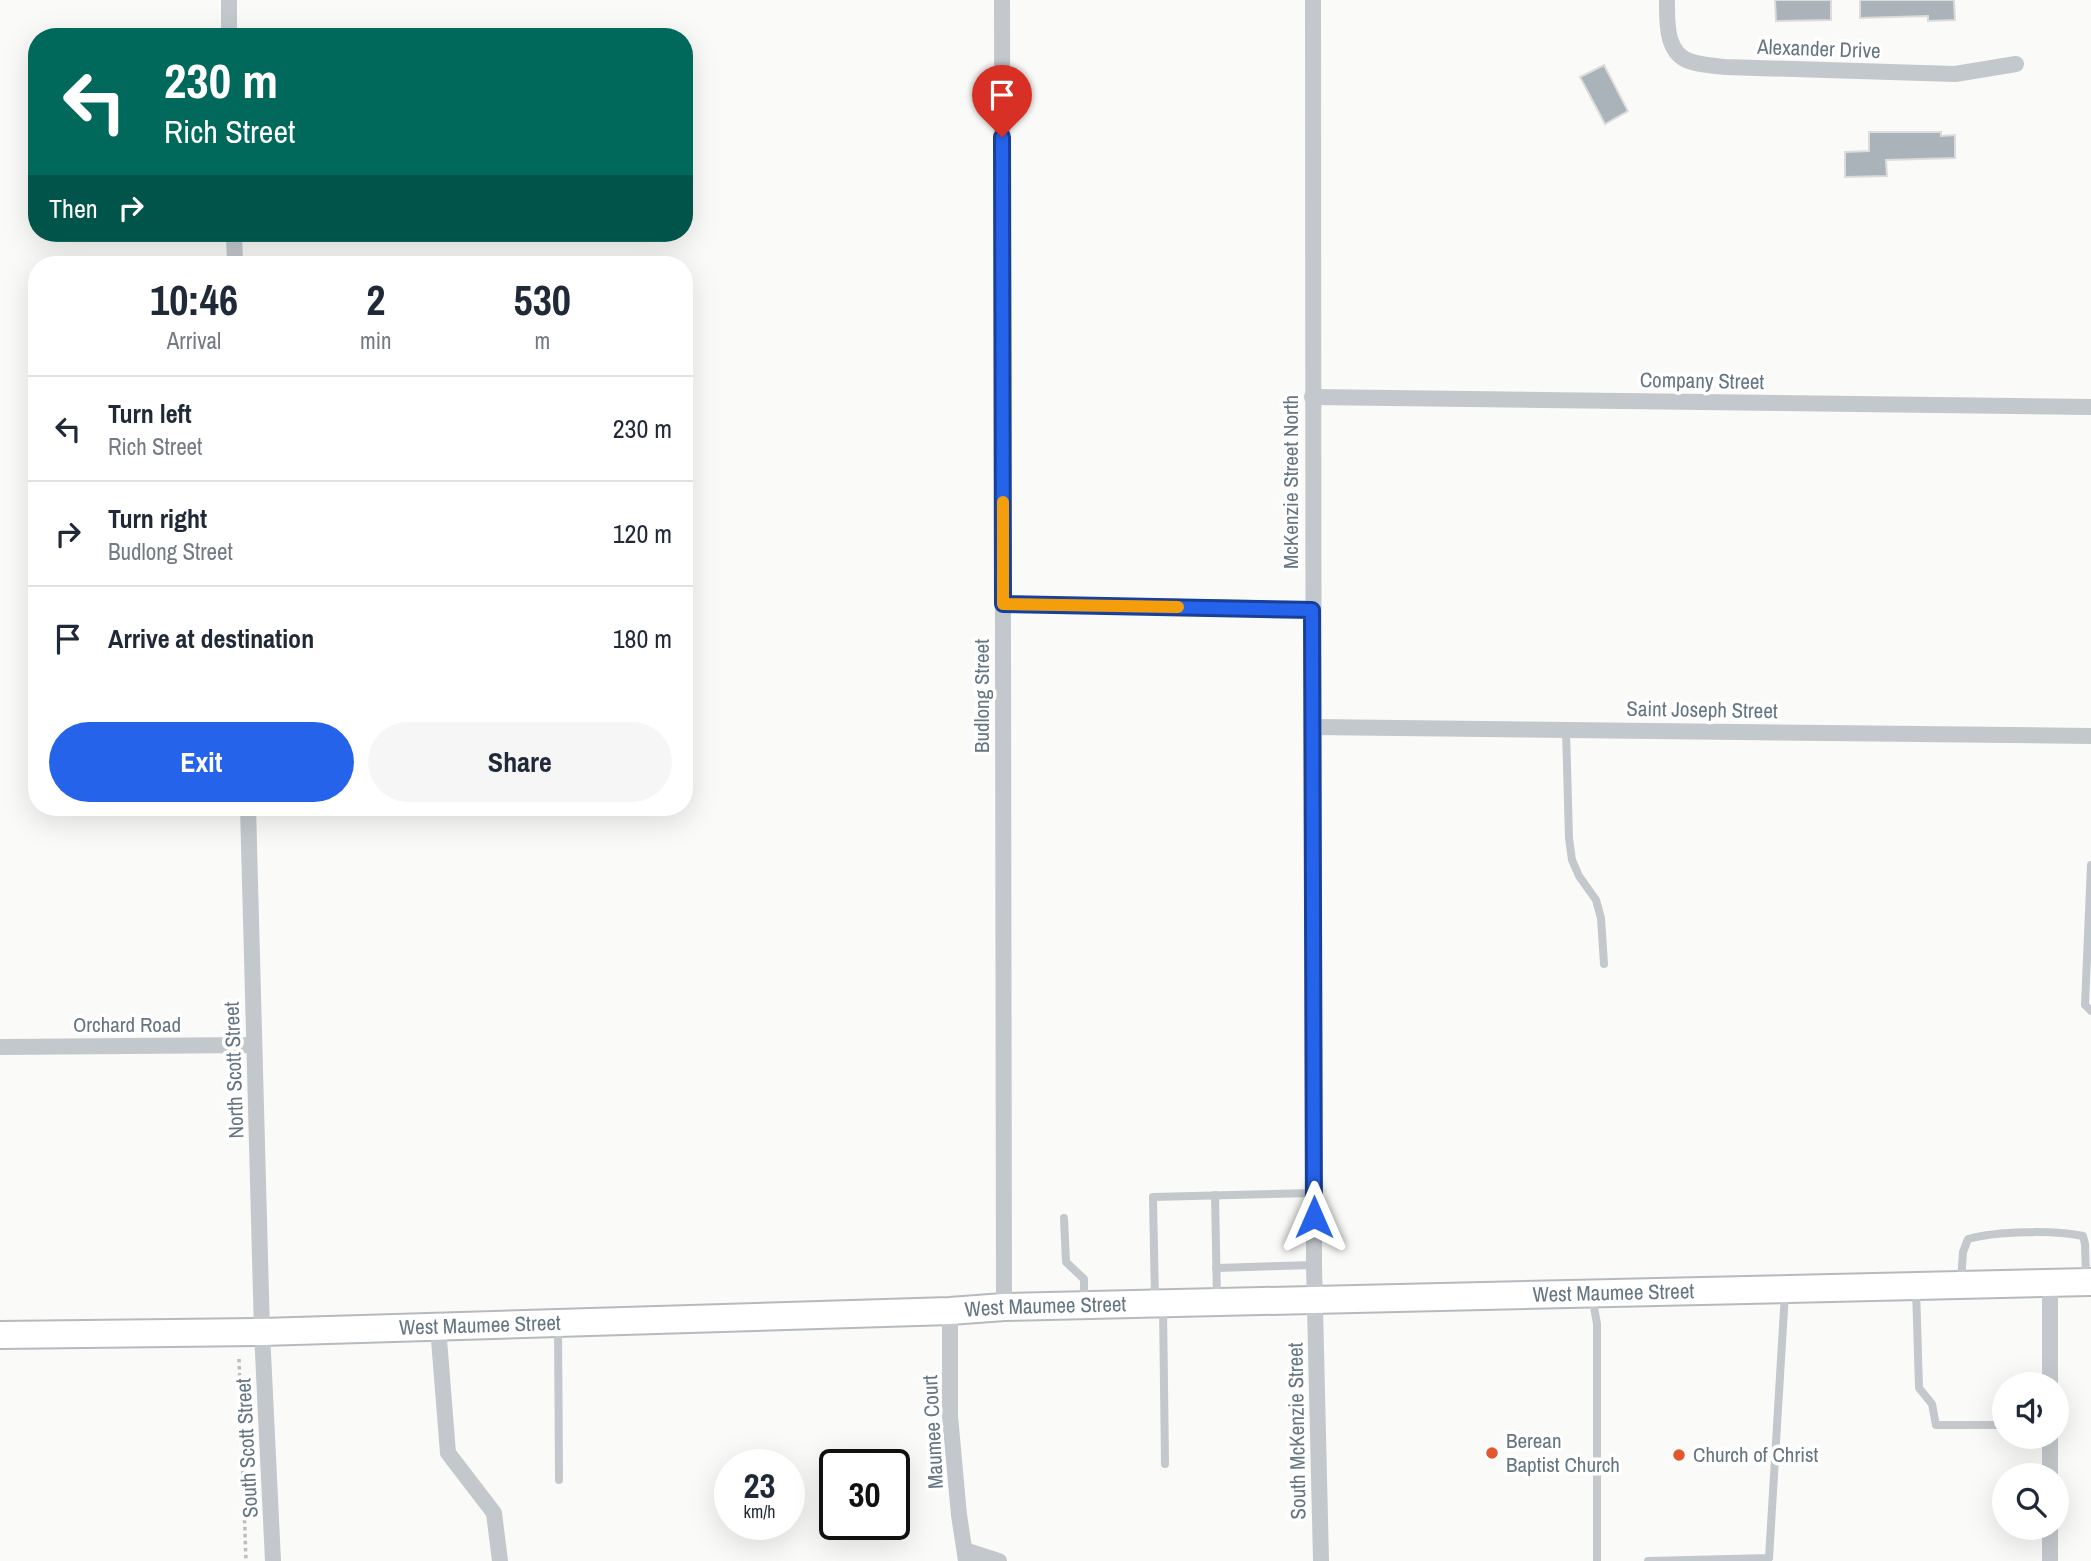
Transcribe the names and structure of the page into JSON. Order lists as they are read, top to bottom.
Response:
{
  "streets": {
    "main road": ["West Maumee Street"],
    "street": [
      "Alexander Drive",
      "Company Street",
      "McKenzie Street North",
      "Budlong Street",
      "Saint Joseph Street",
      "Orchard Road",
      "North Scott Street",
      "South McKenzie Street",
      "Maumee Court",
      "South Scott Street"
    ]
  },
  "crossings": [
    ["Company Street", "McKenzie Street North"],
    ["McKenzie Street North", "Saint Joseph Street"],
    ["McKenzie Street North", "West Maumee Street"],
    ["McKenzie Street North", "South McKenzie Street"],
    ["Budlong Street", "West Maumee Street"],
    ["Orchard Road", "North Scott Street"],
    ["North Scott Street", "West Maumee Street"],
    ["North Scott Street", "South Scott Street"],
    ["West Maumee Street", "South McKenzie Street"],
    ["West Maumee Street", "Maumee Court"],
    ["West Maumee Street", "South Scott Street"]
  ],
  "places": ["Berean Baptist Church", "Church of Christ"],
  "page": {
    "turn": ["230 m", "Rich Street"],
    "then": "Then",
    "eta": [
      "10:46",
      "Arrival",
      "2",
      "min",
      "530",
      "m"
    ],
    "list": [
      {
        "name": "Turn left",
        "note": "Rich Street",
        "value": "230 m"
      },
      {
        "name": "Turn right",
        "note": "Budlong Street",
        "value": "120 m"
      },
      {
        "name": "Arrive at destination",
        "value": "180 m"
      }
    ],
    "buttons": ["Exit", "Share"],
    "speed": "23 km/h",
    "limit": "30"
  }
}
